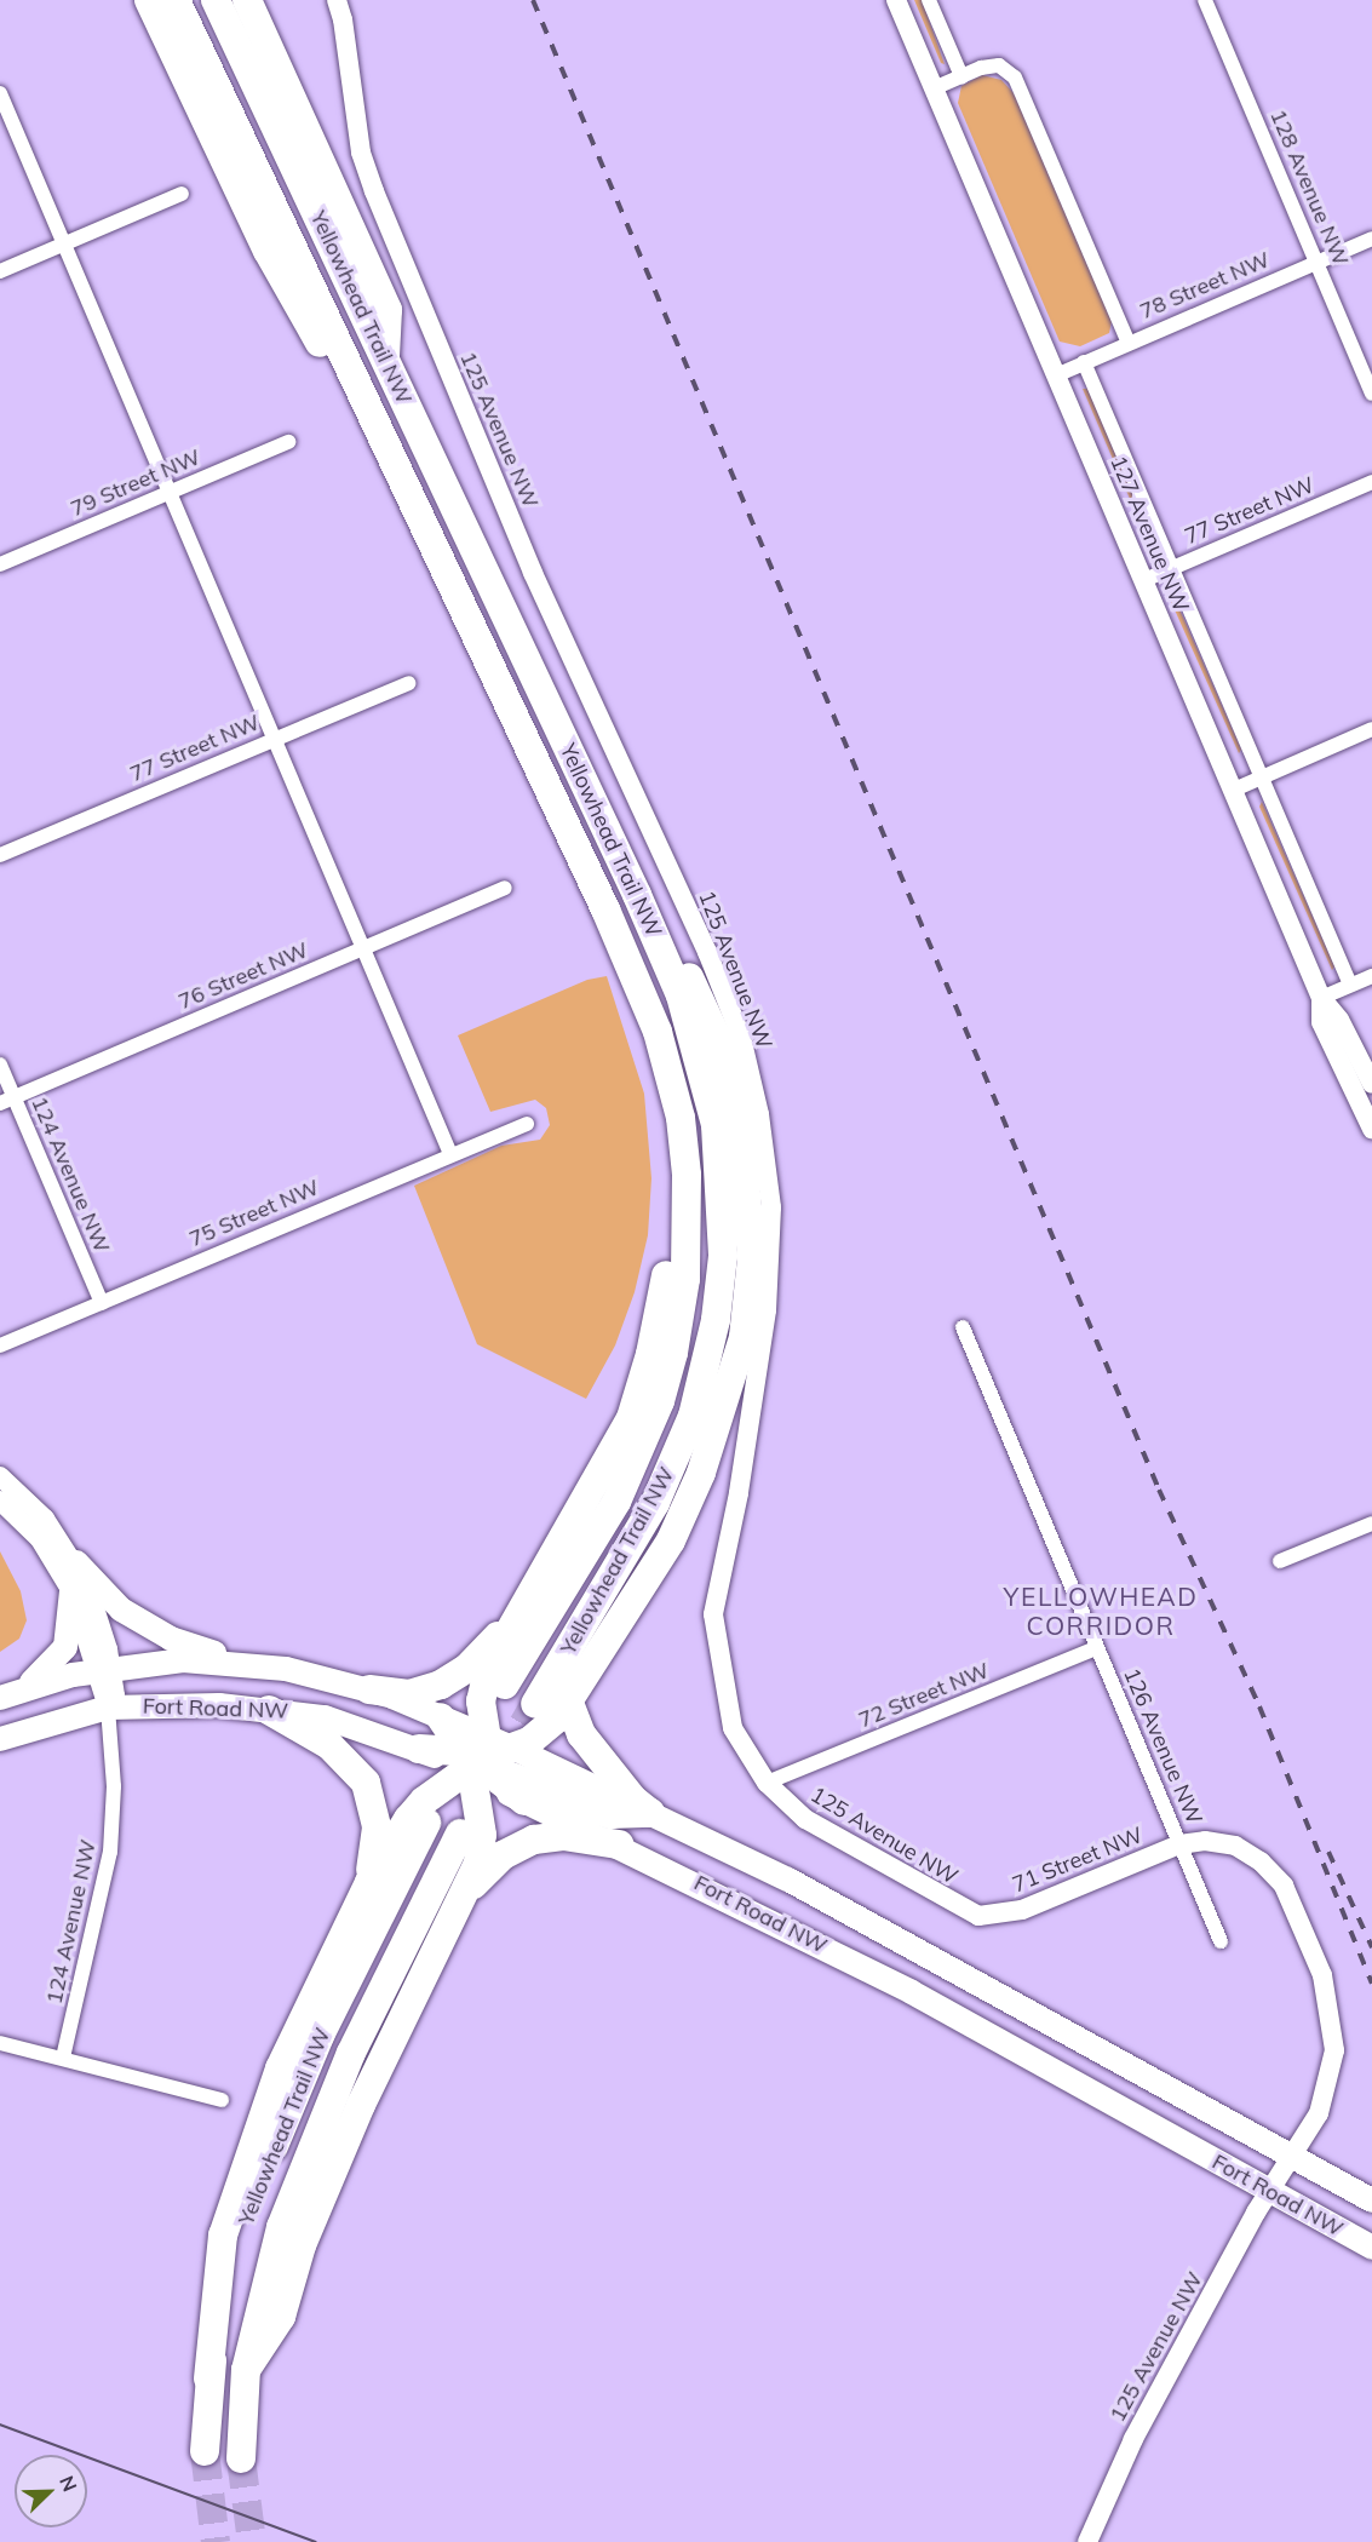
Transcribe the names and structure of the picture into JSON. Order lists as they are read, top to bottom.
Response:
{
  "streets": {
    "highway": ["Yellowhead Trail NW"],
    "main road": ["Fort Road NW"],
    "street": [
      "128 Avenue NW",
      "78 Street NW",
      "125 Avenue NW",
      "79 Street NW",
      "77 Street NW",
      "127 Avenue NW",
      "76 Street NW",
      "124 Avenue NW",
      "75 Street NW",
      "72 Street NW",
      "126 Avenue NW",
      "71 Street NW"
    ]
  },
  "crossings": [
    ["128 Avenue NW", "78 Street NW"],
    ["78 Street NW", "127 Avenue NW"],
    ["125 Avenue NW", "72 Street NW"],
    ["125 Avenue NW", "Fort Road NW"],
    ["125 Avenue NW", "126 Avenue NW"],
    ["125 Avenue NW", "71 Street NW"],
    ["77 Street NW", "127 Avenue NW"],
    ["76 Street NW", "124 Avenue NW"],
    ["124 Avenue NW", "75 Street NW"],
    ["124 Avenue NW", "Fort Road NW"],
    ["72 Street NW", "126 Avenue NW"],
    ["126 Avenue NW", "71 Street NW"]
  ],
  "districts": ["YELLOWHEAD CORRIDOR"],
  "north": "top right"
}
